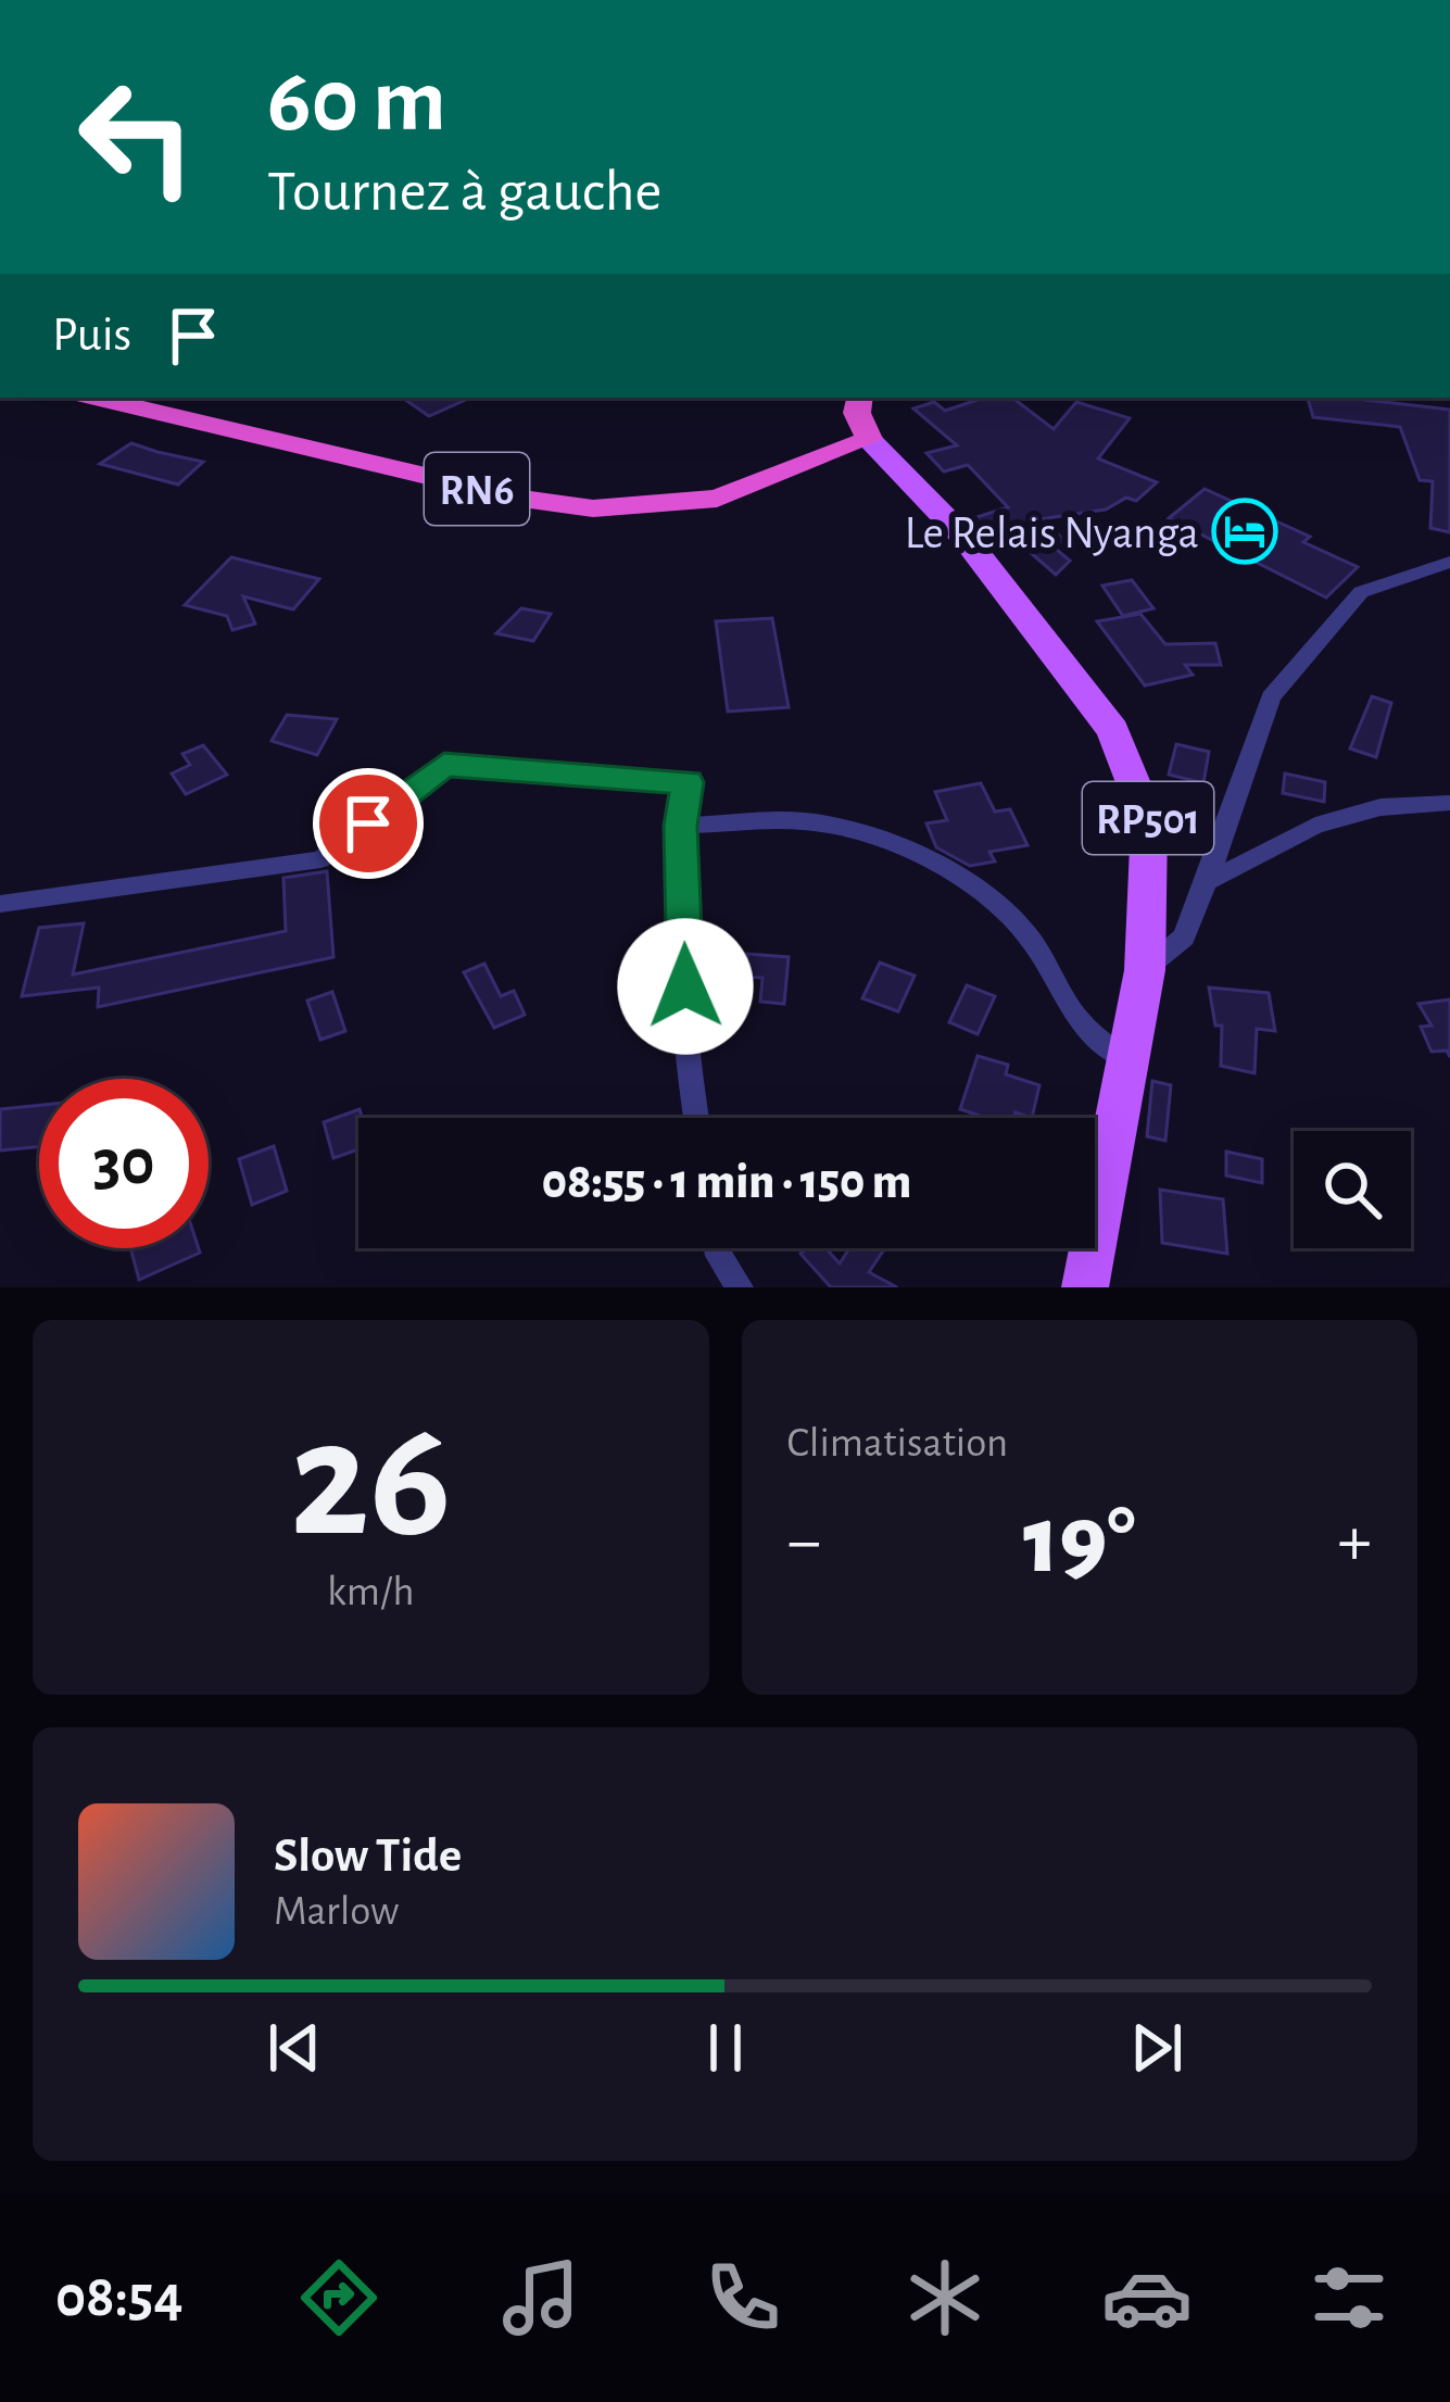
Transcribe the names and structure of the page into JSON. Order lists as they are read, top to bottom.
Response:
{
  "streets": {
    "highway": ["RN6"],
    "main road": ["RP501"]
  },
  "crossings": [
    ["RN6", "RP501"]
  ],
  "places": {
    "hotel": ["Le Relais Nyanga"]
  },
  "page": {
    "turn": ["60 m", "Tournez à gauche"],
    "then": "Puis",
    "limit": "30",
    "trip": "08:55 · 1 min · 150 m",
    "tile": [
      ["26", "km/h"],
      "Climatisation"
    ],
    "heat": ["−", "19°", "+"],
    "song": ["Slow Tide", "Marlow"],
    "tabs": "08:54"
  }
}
